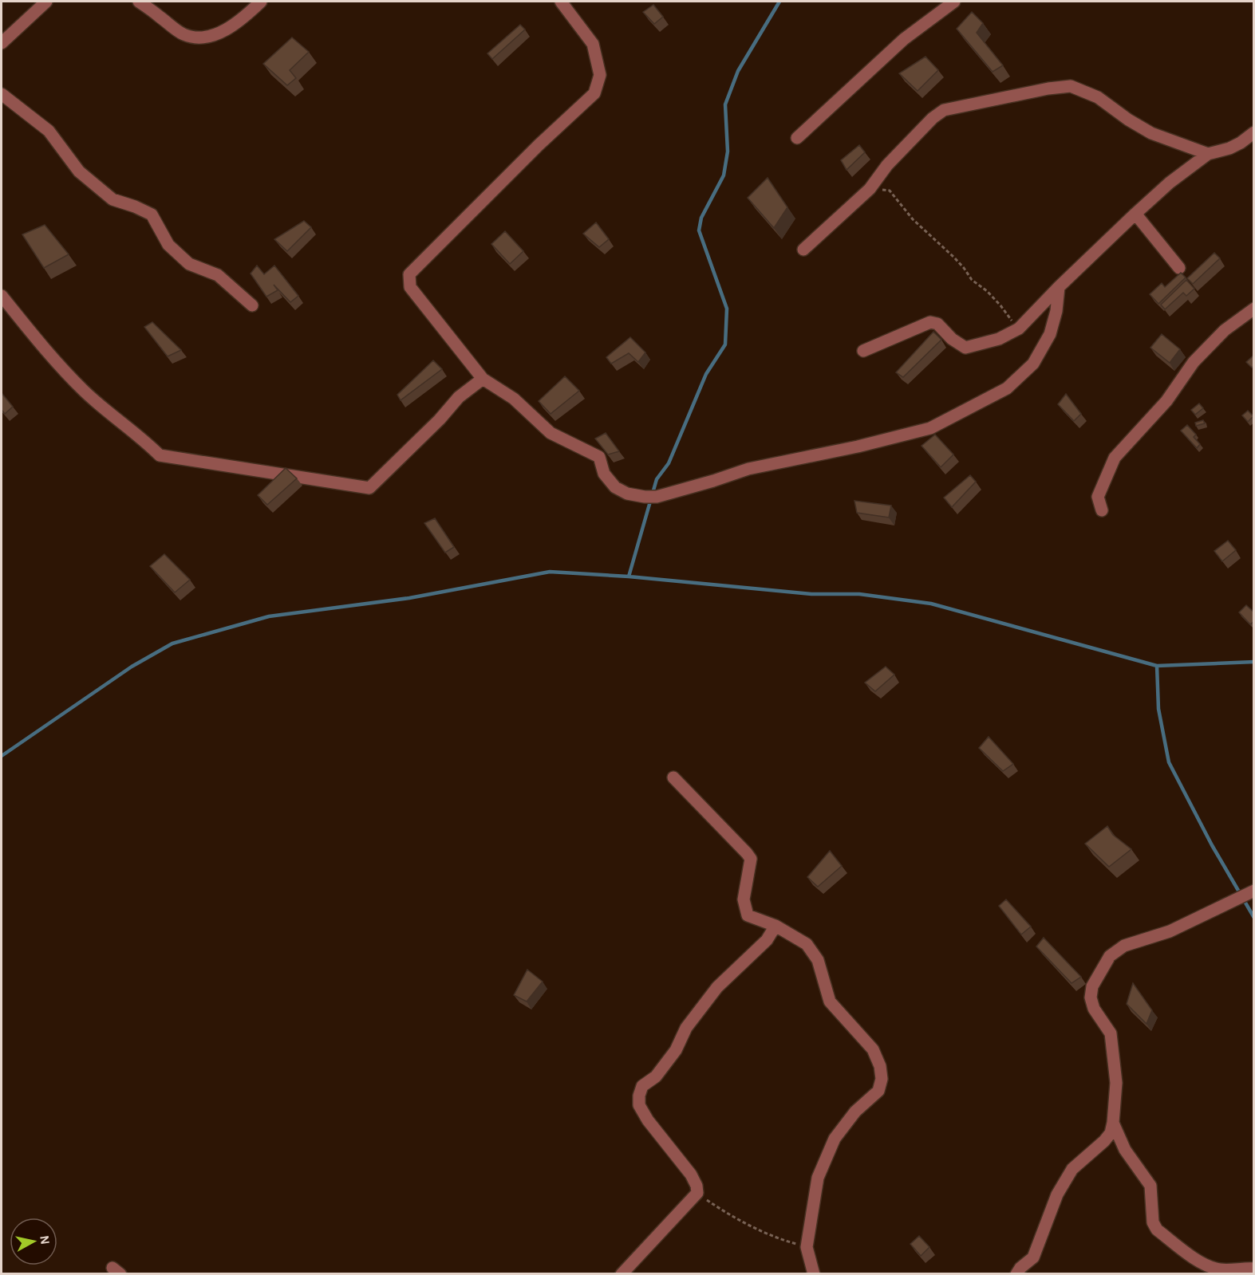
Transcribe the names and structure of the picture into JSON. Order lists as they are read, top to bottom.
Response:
{
  "north": "right"
}
